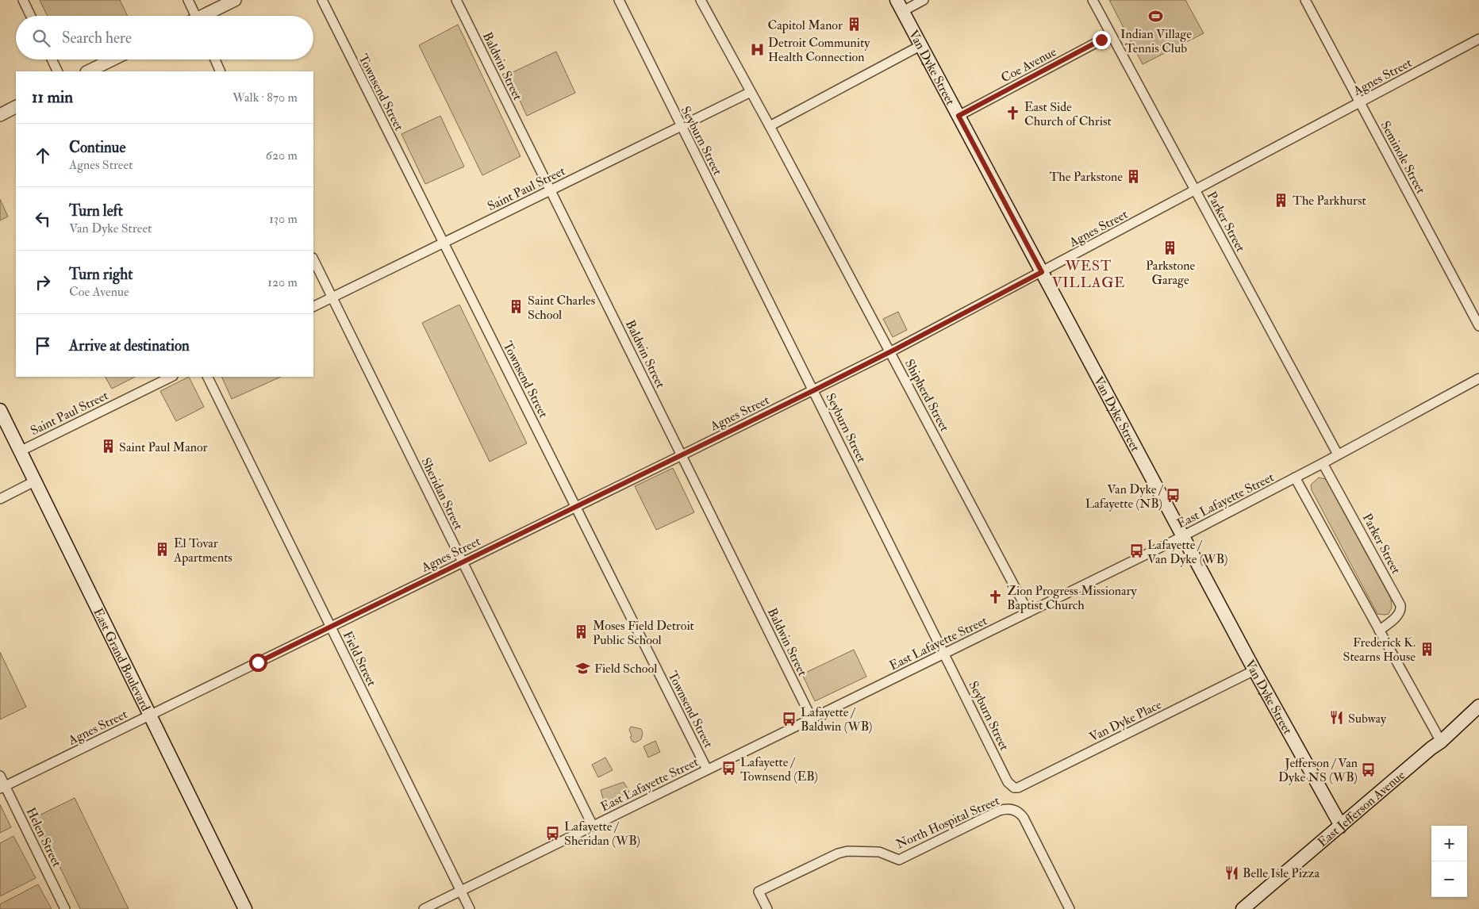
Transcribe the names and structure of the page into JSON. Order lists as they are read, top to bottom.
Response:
{
  "streets": {
    "main road": ["Van Dyke Street", "East Grand Boulevard", "East Jefferson Avenue"],
    "street": [
      "Coe Avenue",
      "Baldwin Street",
      "Agnes Street",
      "Townsend Street",
      "Seyburn Street",
      "Seminole Street",
      "Saint Paul Street",
      "Parker Street",
      "Shipherd Street",
      "Sheridan Street",
      "East Lafayette Street",
      "Field Street",
      "Van Dyke Place",
      "North Hospital Street",
      "Helen Street"
    ]
  },
  "crossings": [
    ["Coe Avenue", "Van Dyke Street"],
    ["Coe Avenue", "Parker Street"],
    ["Baldwin Street", "Agnes Street"],
    ["Baldwin Street", "Saint Paul Street"],
    ["Baldwin Street", "East Lafayette Street"],
    ["Van Dyke Street", "Agnes Street"],
    ["Van Dyke Street", "East Lafayette Street"],
    ["Van Dyke Street", "Van Dyke Place"],
    ["Van Dyke Street", "East Jefferson Avenue"],
    ["Agnes Street", "Townsend Street"],
    ["Agnes Street", "Seyburn Street"],
    ["Agnes Street", "Seminole Street"],
    ["Agnes Street", "Parker Street"],
    ["Agnes Street", "Shipherd Street"],
    ["Agnes Street", "Sheridan Street"],
    ["Agnes Street", "Field Street"],
    ["Agnes Street", "East Grand Boulevard"],
    ["Agnes Street", "Helen Street"],
    ["Townsend Street", "Saint Paul Street"],
    ["Townsend Street", "East Lafayette Street"],
    ["Seyburn Street", "Saint Paul Street"],
    ["Seyburn Street", "East Lafayette Street"],
    ["Seyburn Street", "Van Dyke Place"],
    ["Saint Paul Street", "Shipherd Street"],
    ["Saint Paul Street", "Sheridan Street"],
    ["Saint Paul Street", "East Grand Boulevard"],
    ["Parker Street", "East Lafayette Street"],
    ["Shipherd Street", "East Lafayette Street"],
    ["Sheridan Street", "East Lafayette Street"],
    ["East Lafayette Street", "Field Street"]
  ],
  "districts": ["WEST VILLAGE"],
  "places": {
    "sports": ["Indian Village Tennis Club"],
    "building": [
      "Capitol Manor",
      "The Parkstone",
      "The Parkhurst",
      "Parkstone Garage",
      "Saint Charles School",
      "Saint Paul Manor",
      "El Tovar Apartments",
      "Moses Field Detroit Public School",
      "Frederick K. Stearns House"
    ],
    "hospital": ["Detroit Community Health Connection"],
    "church": ["East Side Church of Christ", "Zion Progress Missionary Baptist Church"],
    "bus stop": [
      "Van Dyke / Lafayette (NB)",
      "Lafayette / Van Dyke (WB)",
      "Lafayette / Baldwin (WB)",
      "Lafayette / Townsend (EB)",
      "Jefferson / Van Dyke NS (WB)",
      "Lafayette / Sheridan (WB)"
    ],
    "school or university": ["Field School"],
    "restaurant": ["Subway", "Belle Isle Pizza"]
  },
  "page": {
    "search": "Search here",
    "heading": ["11 min", "Walk · 870 m"],
    "list": [
      ["Continue", "Agnes Street", "620 m"],
      ["Turn left", "Van Dyke Street", "130 m"],
      ["Turn right", "Coe Avenue", "120 m"],
      "Arrive at destination"
    ],
    "map_buttons": ["+", "−"]
  }
}
